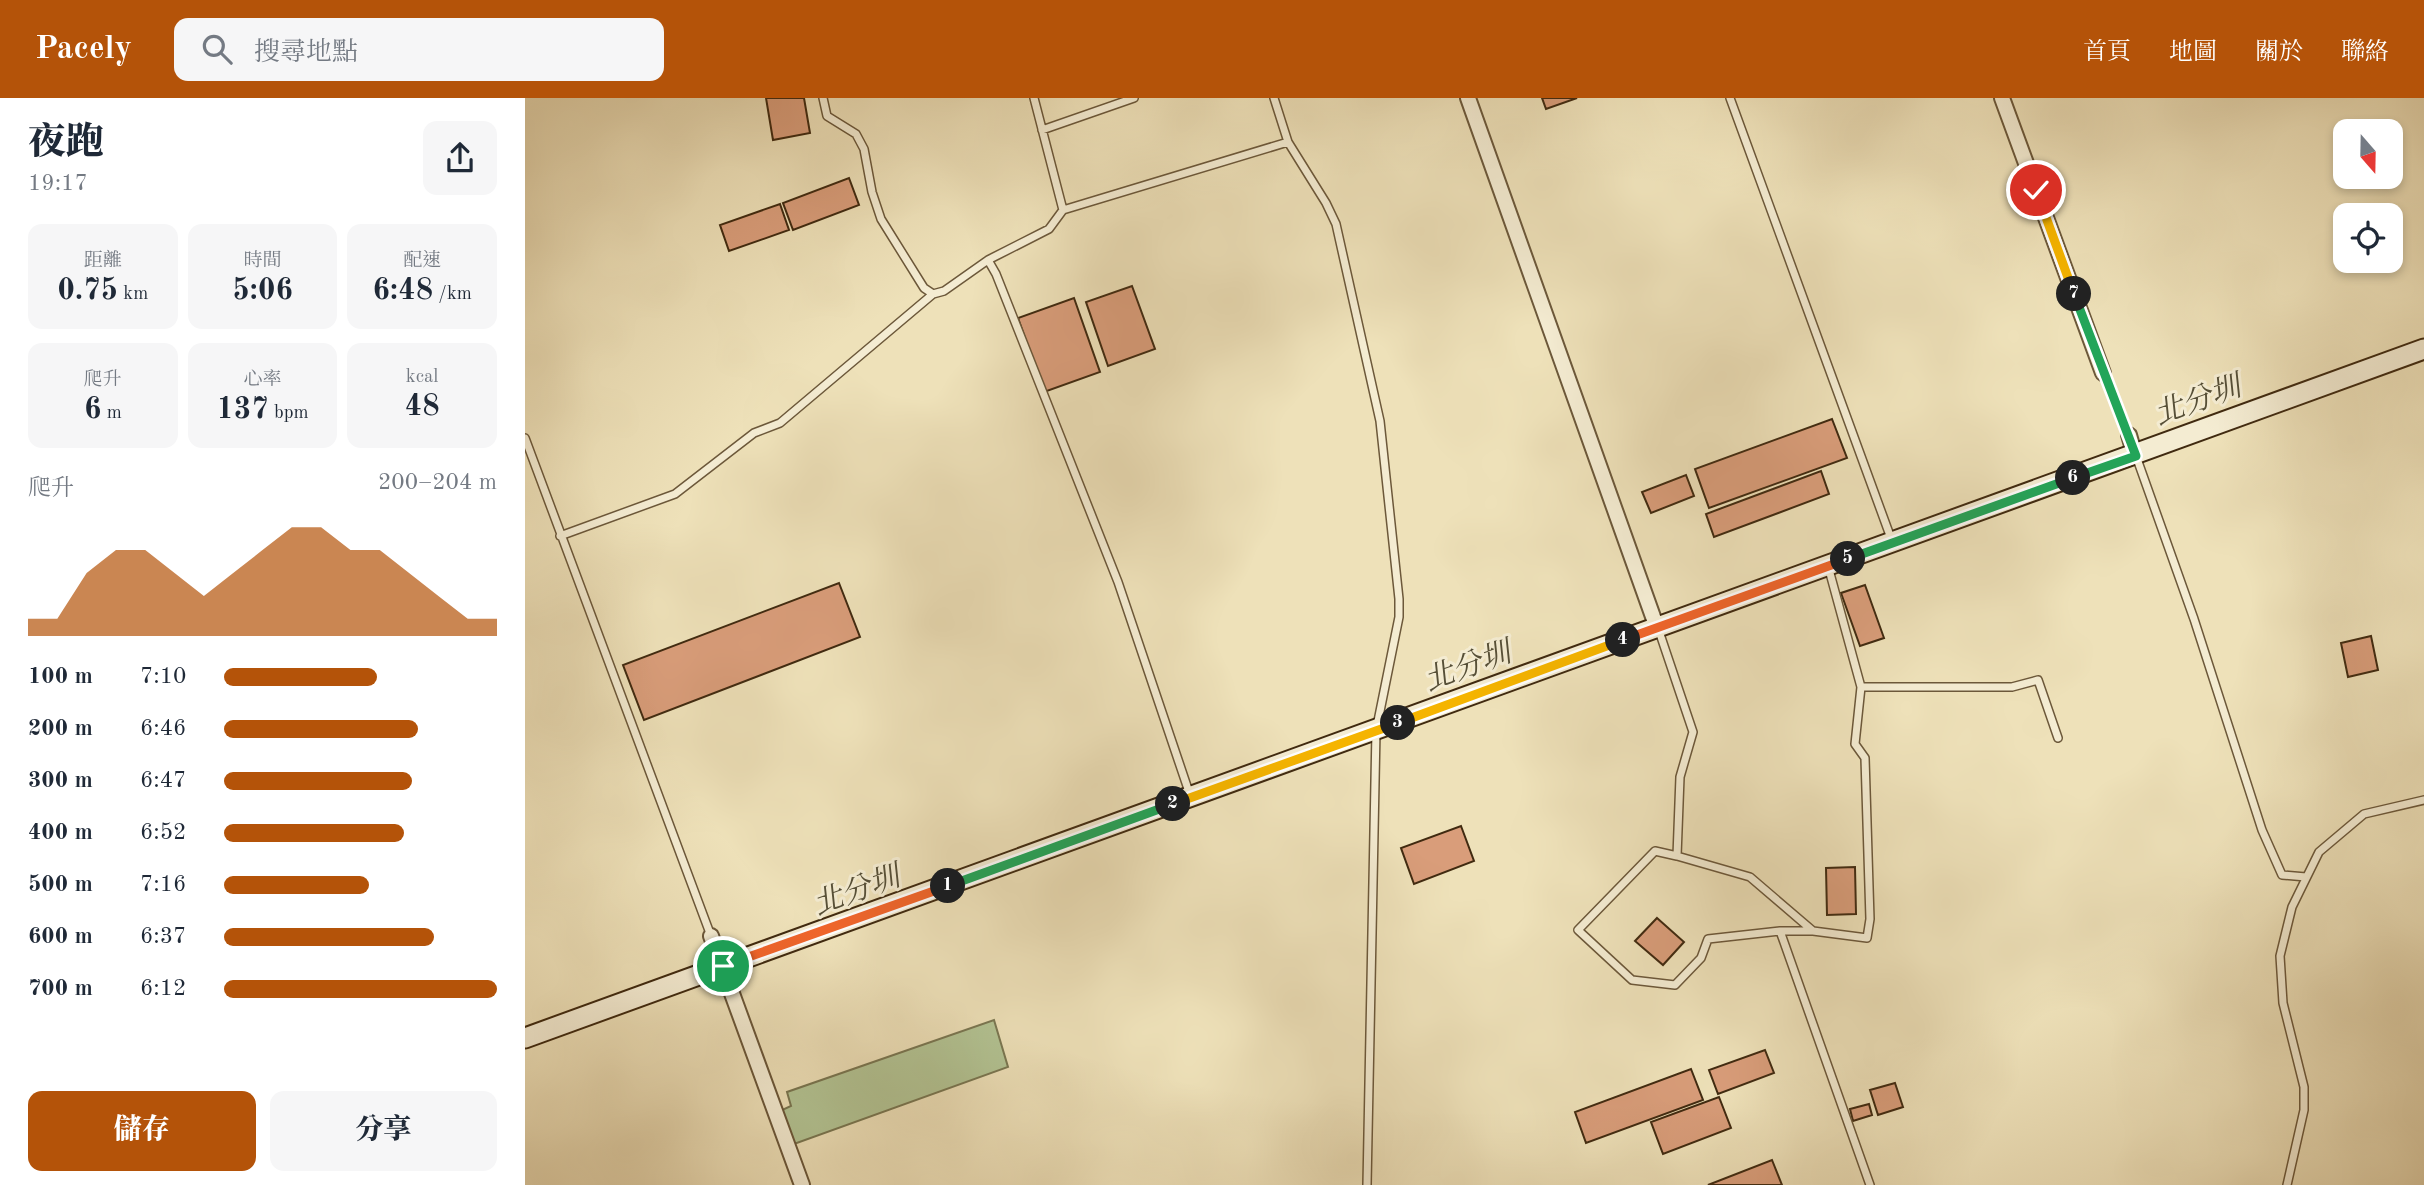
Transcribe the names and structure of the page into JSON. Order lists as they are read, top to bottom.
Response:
{
  "water": ["北分圳"],
  "north": "bottom",
  "page": {
    "header": "Pacely",
    "search": "搜尋地點",
    "nav": [
      "首頁",
      "地圖",
      "關於",
      "聯絡"
    ],
    "heading": ["夜跑", "19:17"],
    "stats": [
      ["距離", "0.75 km"],
      ["時間", "5:06"],
      ["配速", "6:48 /km"],
      ["爬升", "6 m"],
      ["心率", "137 bpm"],
      ["kcal", "48"]
    ],
    "pins": [
      "7",
      "6",
      "5",
      "4",
      "3",
      "2",
      "1"
    ],
    "chart": ["爬升", "200–204 m"],
    "list": [
      {
        "name": "100 m",
        "note": "7:10"
      },
      {
        "name": "200 m",
        "note": "6:46"
      },
      {
        "name": "300 m",
        "note": "6:47"
      },
      {
        "name": "400 m",
        "note": "6:52"
      },
      {
        "name": "500 m",
        "note": "7:16"
      },
      {
        "name": "600 m",
        "note": "6:37"
      },
      {
        "name": "700 m",
        "note": "6:12"
      }
    ],
    "buttons": ["儲存", "分享"]
  }
}
